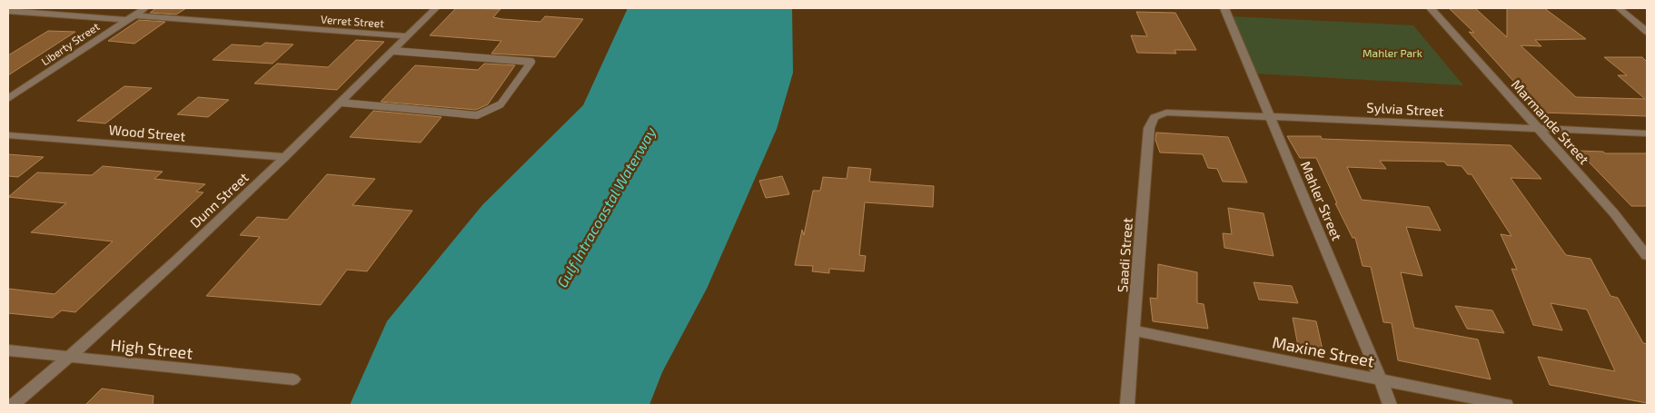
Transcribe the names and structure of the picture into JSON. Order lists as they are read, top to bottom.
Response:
{
  "streets": {
    "street": [
      "Verret Street",
      "Liberty Street",
      "Sylvia Street",
      "Marmande Street",
      "Wood Street",
      "Dunn Street",
      "Mahler Street",
      "Saadi Street",
      "High Street",
      "Maxine Street"
    ]
  },
  "crossings": [
    ["Verret Street", "Liberty Street"],
    ["Verret Street", "Dunn Street"],
    ["Sylvia Street", "Marmande Street"],
    ["Sylvia Street", "Mahler Street"],
    ["Sylvia Street", "Saadi Street"],
    ["Wood Street", "Dunn Street"],
    ["Dunn Street", "High Street"],
    ["Mahler Street", "Maxine Street"],
    ["Saadi Street", "Maxine Street"]
  ],
  "water": ["Gulf Intracoastal Waterway"],
  "parks": ["Mahler Park"]
}
